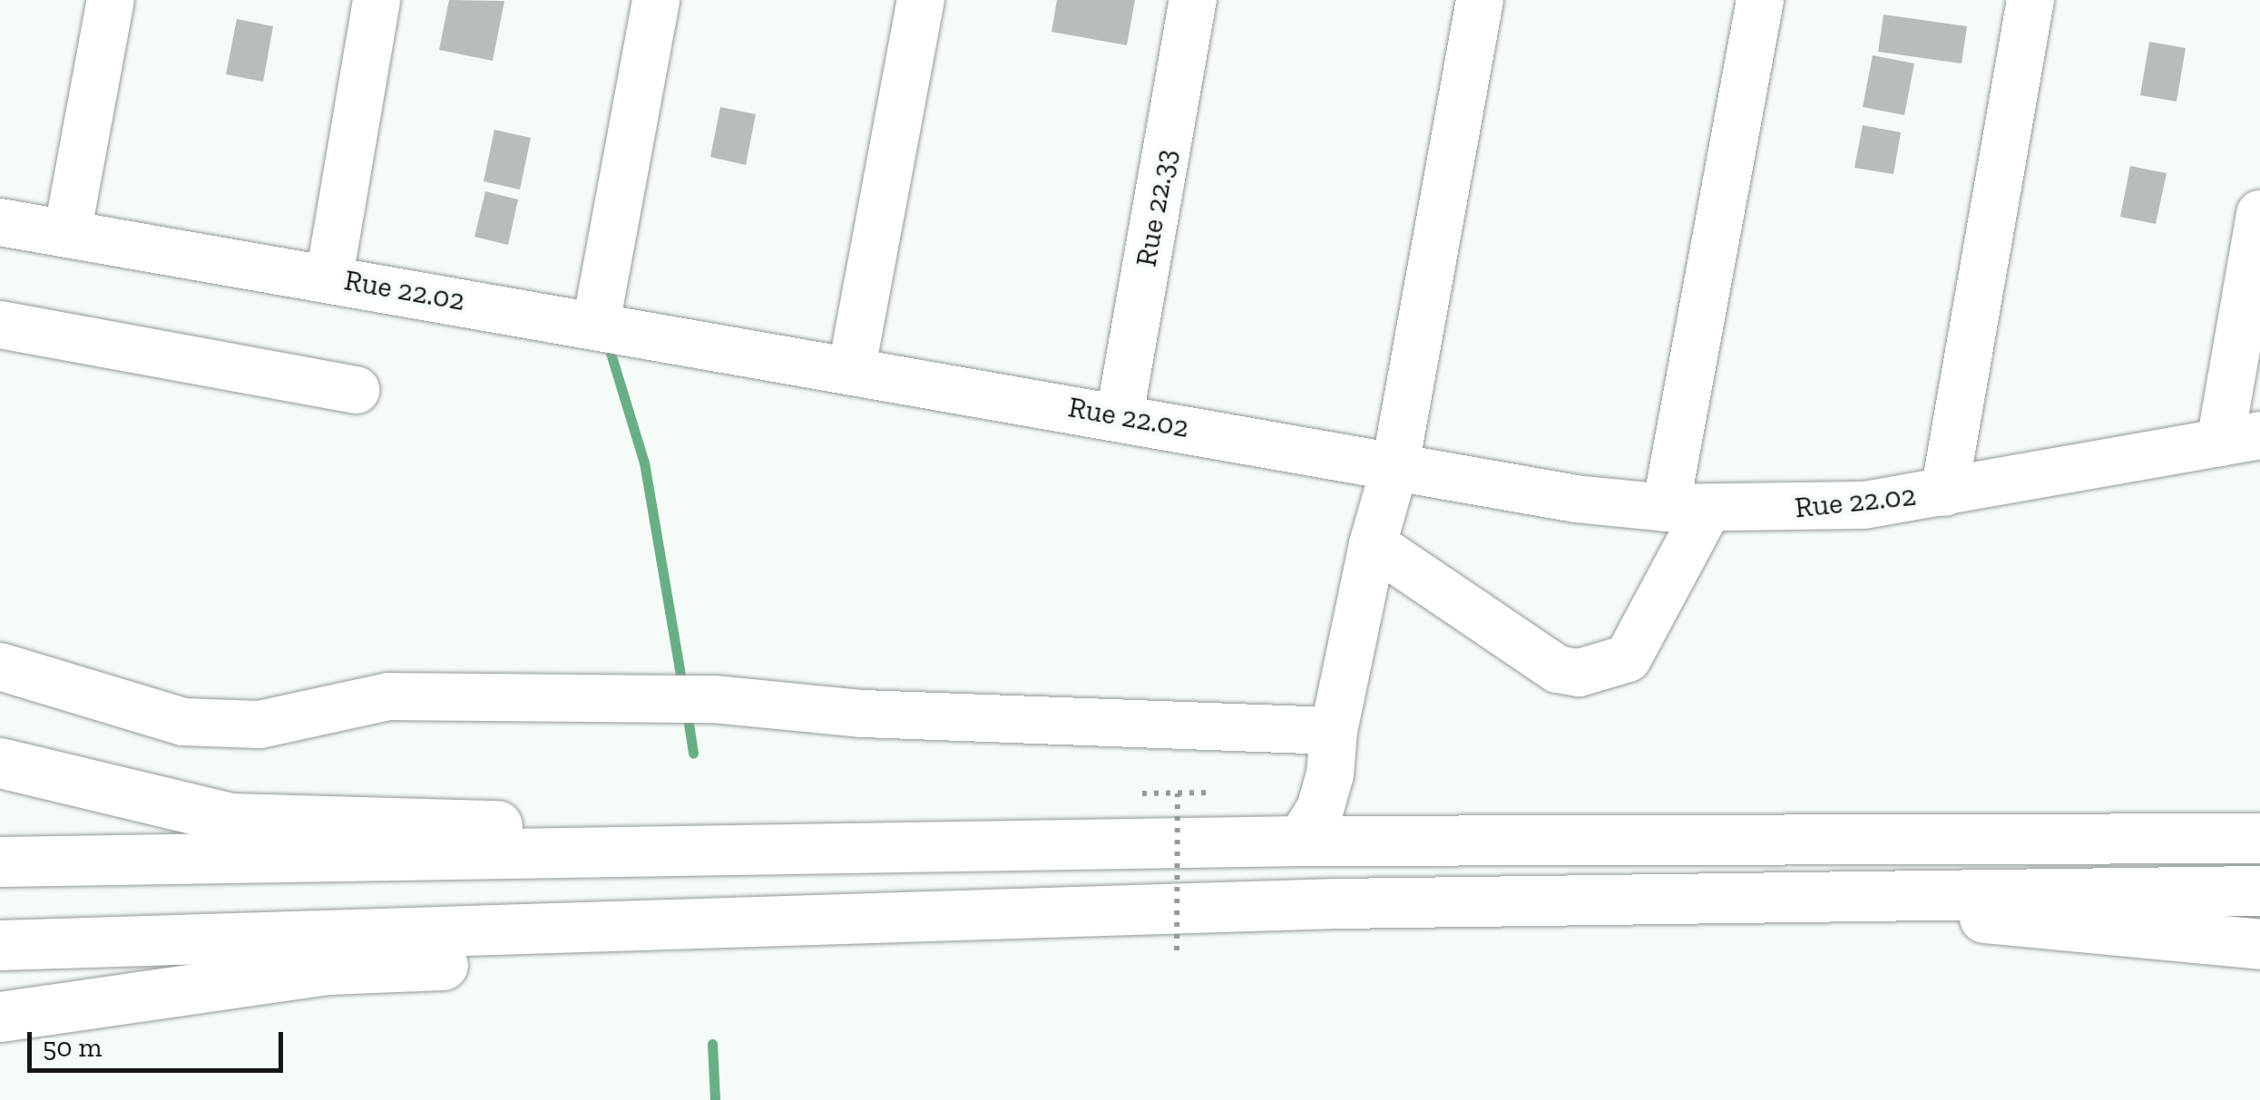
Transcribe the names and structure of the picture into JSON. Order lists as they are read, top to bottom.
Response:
{
  "streets": {
    "street": ["Rue 22.33", "Rue 22.02"]
  },
  "crossings": [
    ["Rue 22.33", "Rue 22.02"]
  ],
  "scale_bar": "50 m"
}
